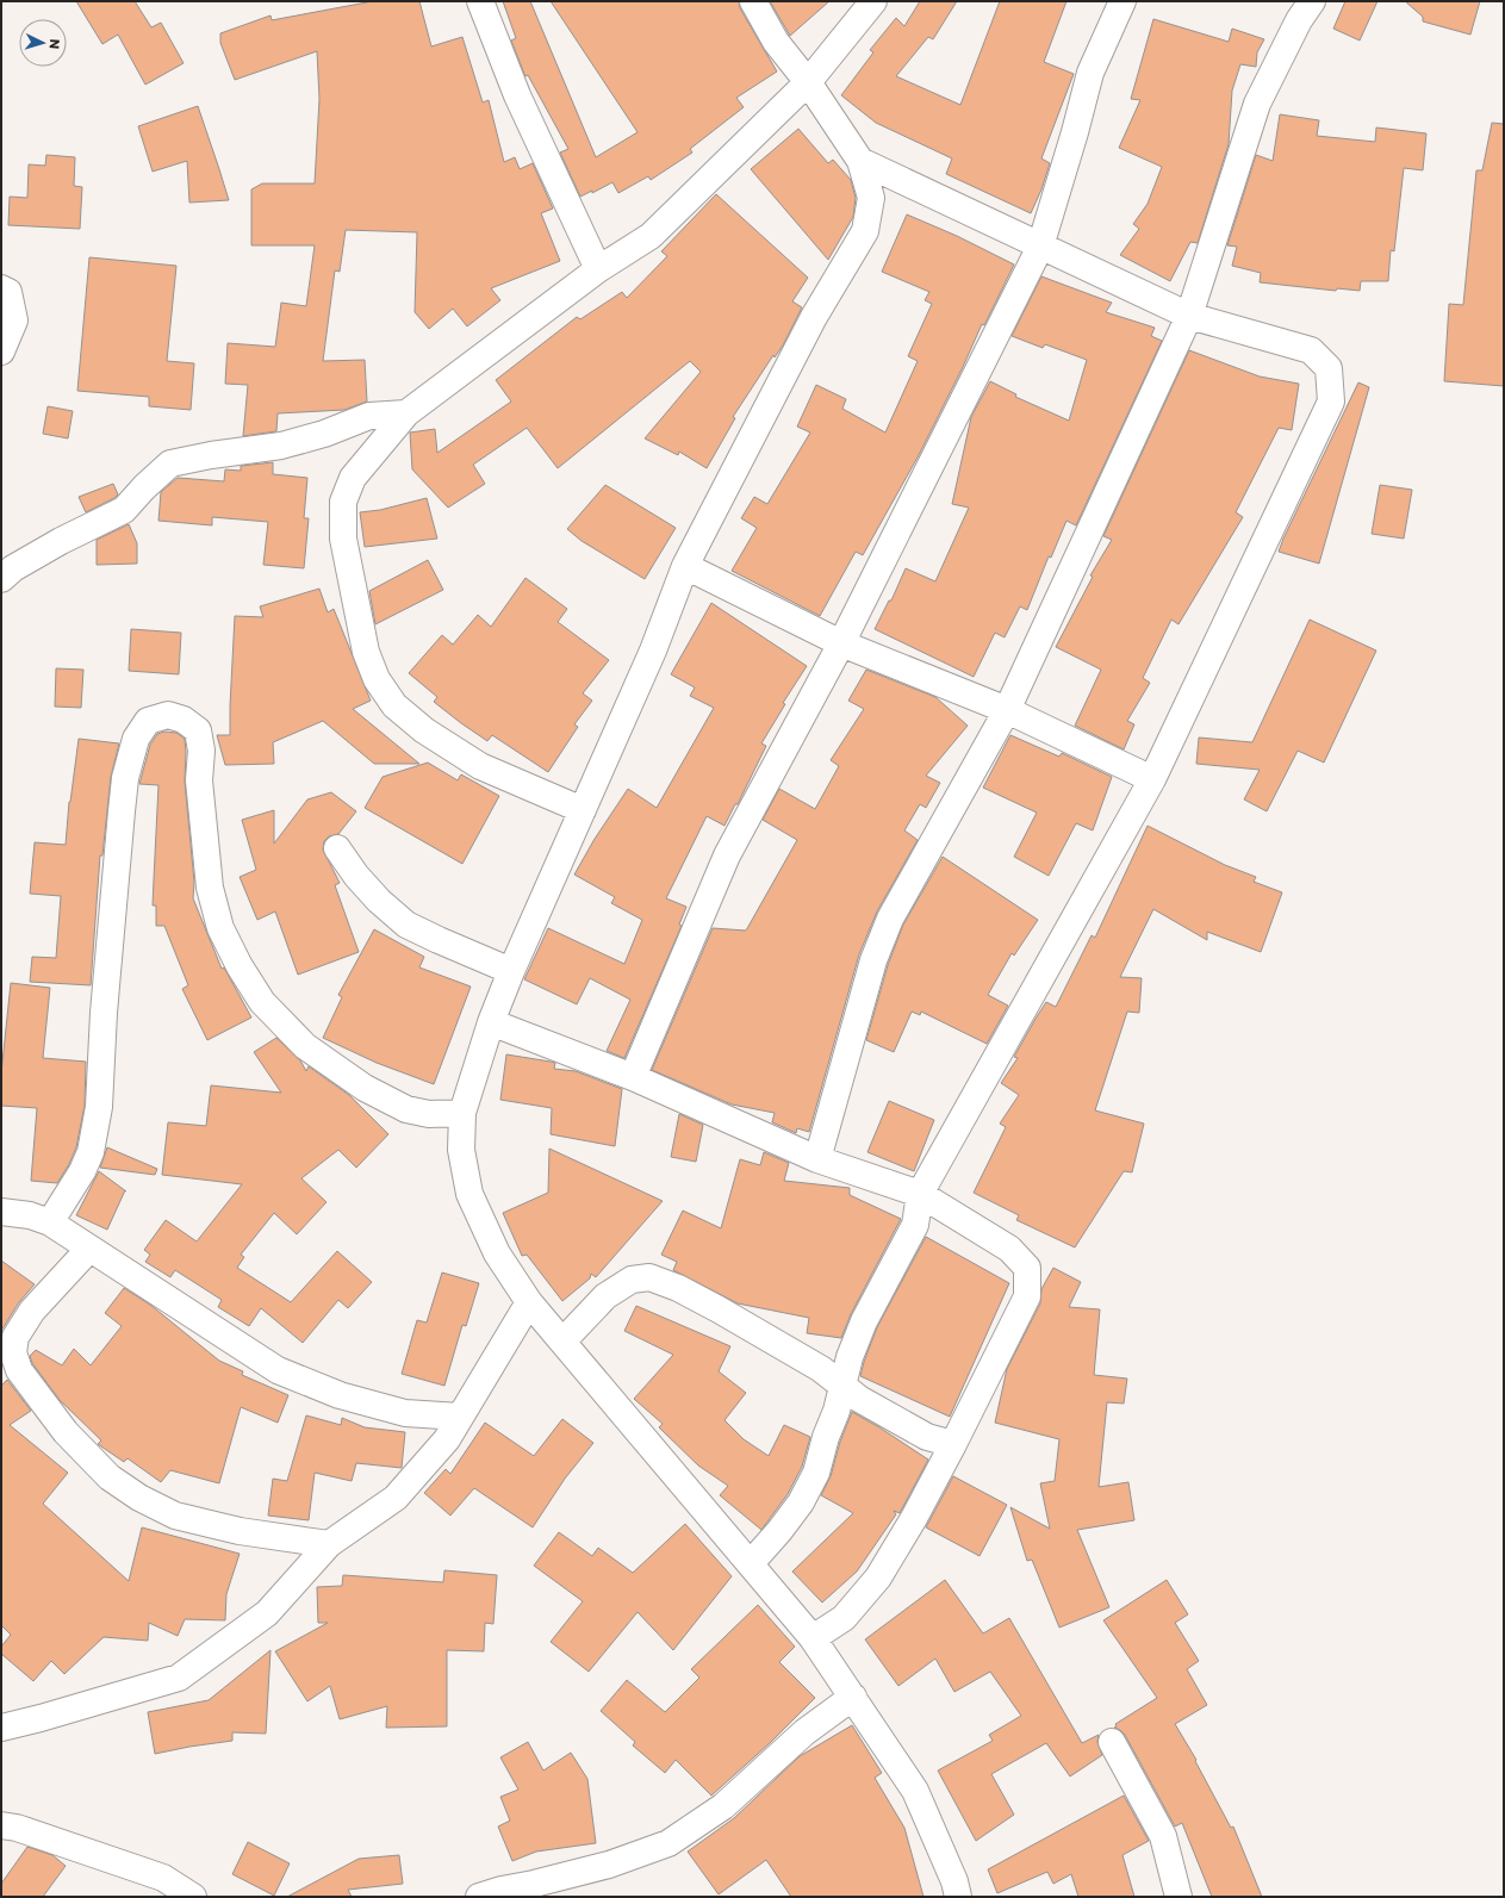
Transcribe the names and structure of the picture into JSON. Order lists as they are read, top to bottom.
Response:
{
  "north": "right"
}
